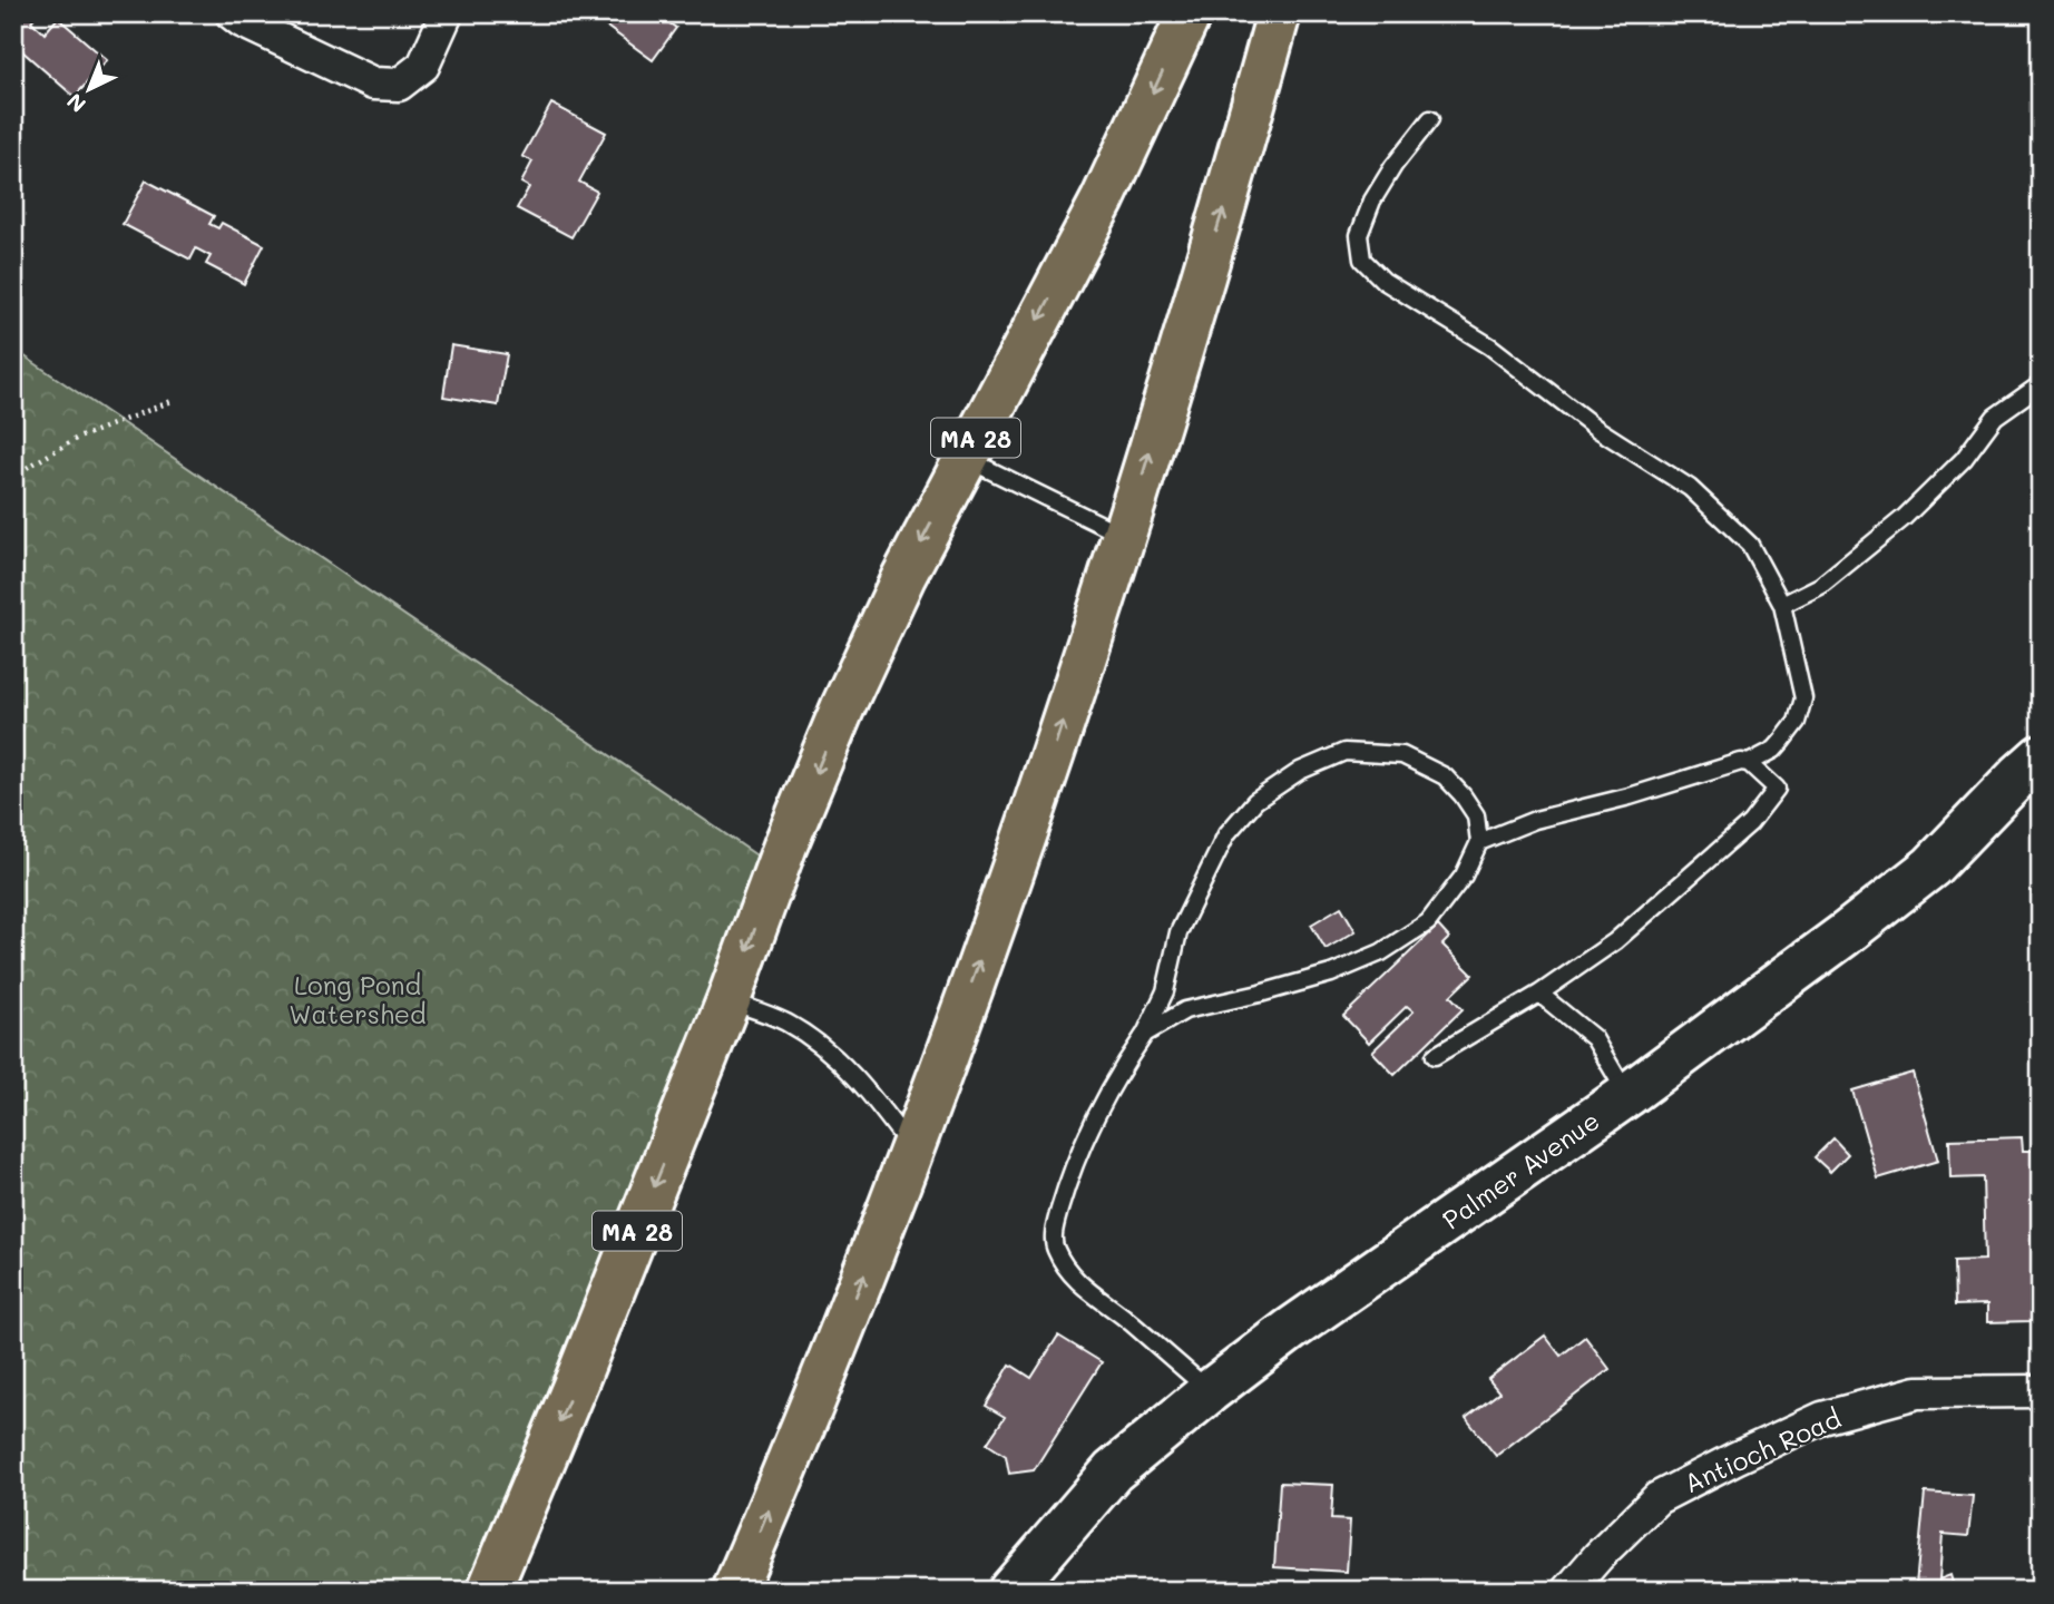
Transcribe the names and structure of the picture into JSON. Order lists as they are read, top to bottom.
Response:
{
  "streets": {
    "highway": ["MA 28"],
    "main road": ["Palmer Avenue"],
    "street": ["Antioch Road"]
  },
  "parks": ["Long Pond Watershed"],
  "north": "bottom left"
}
